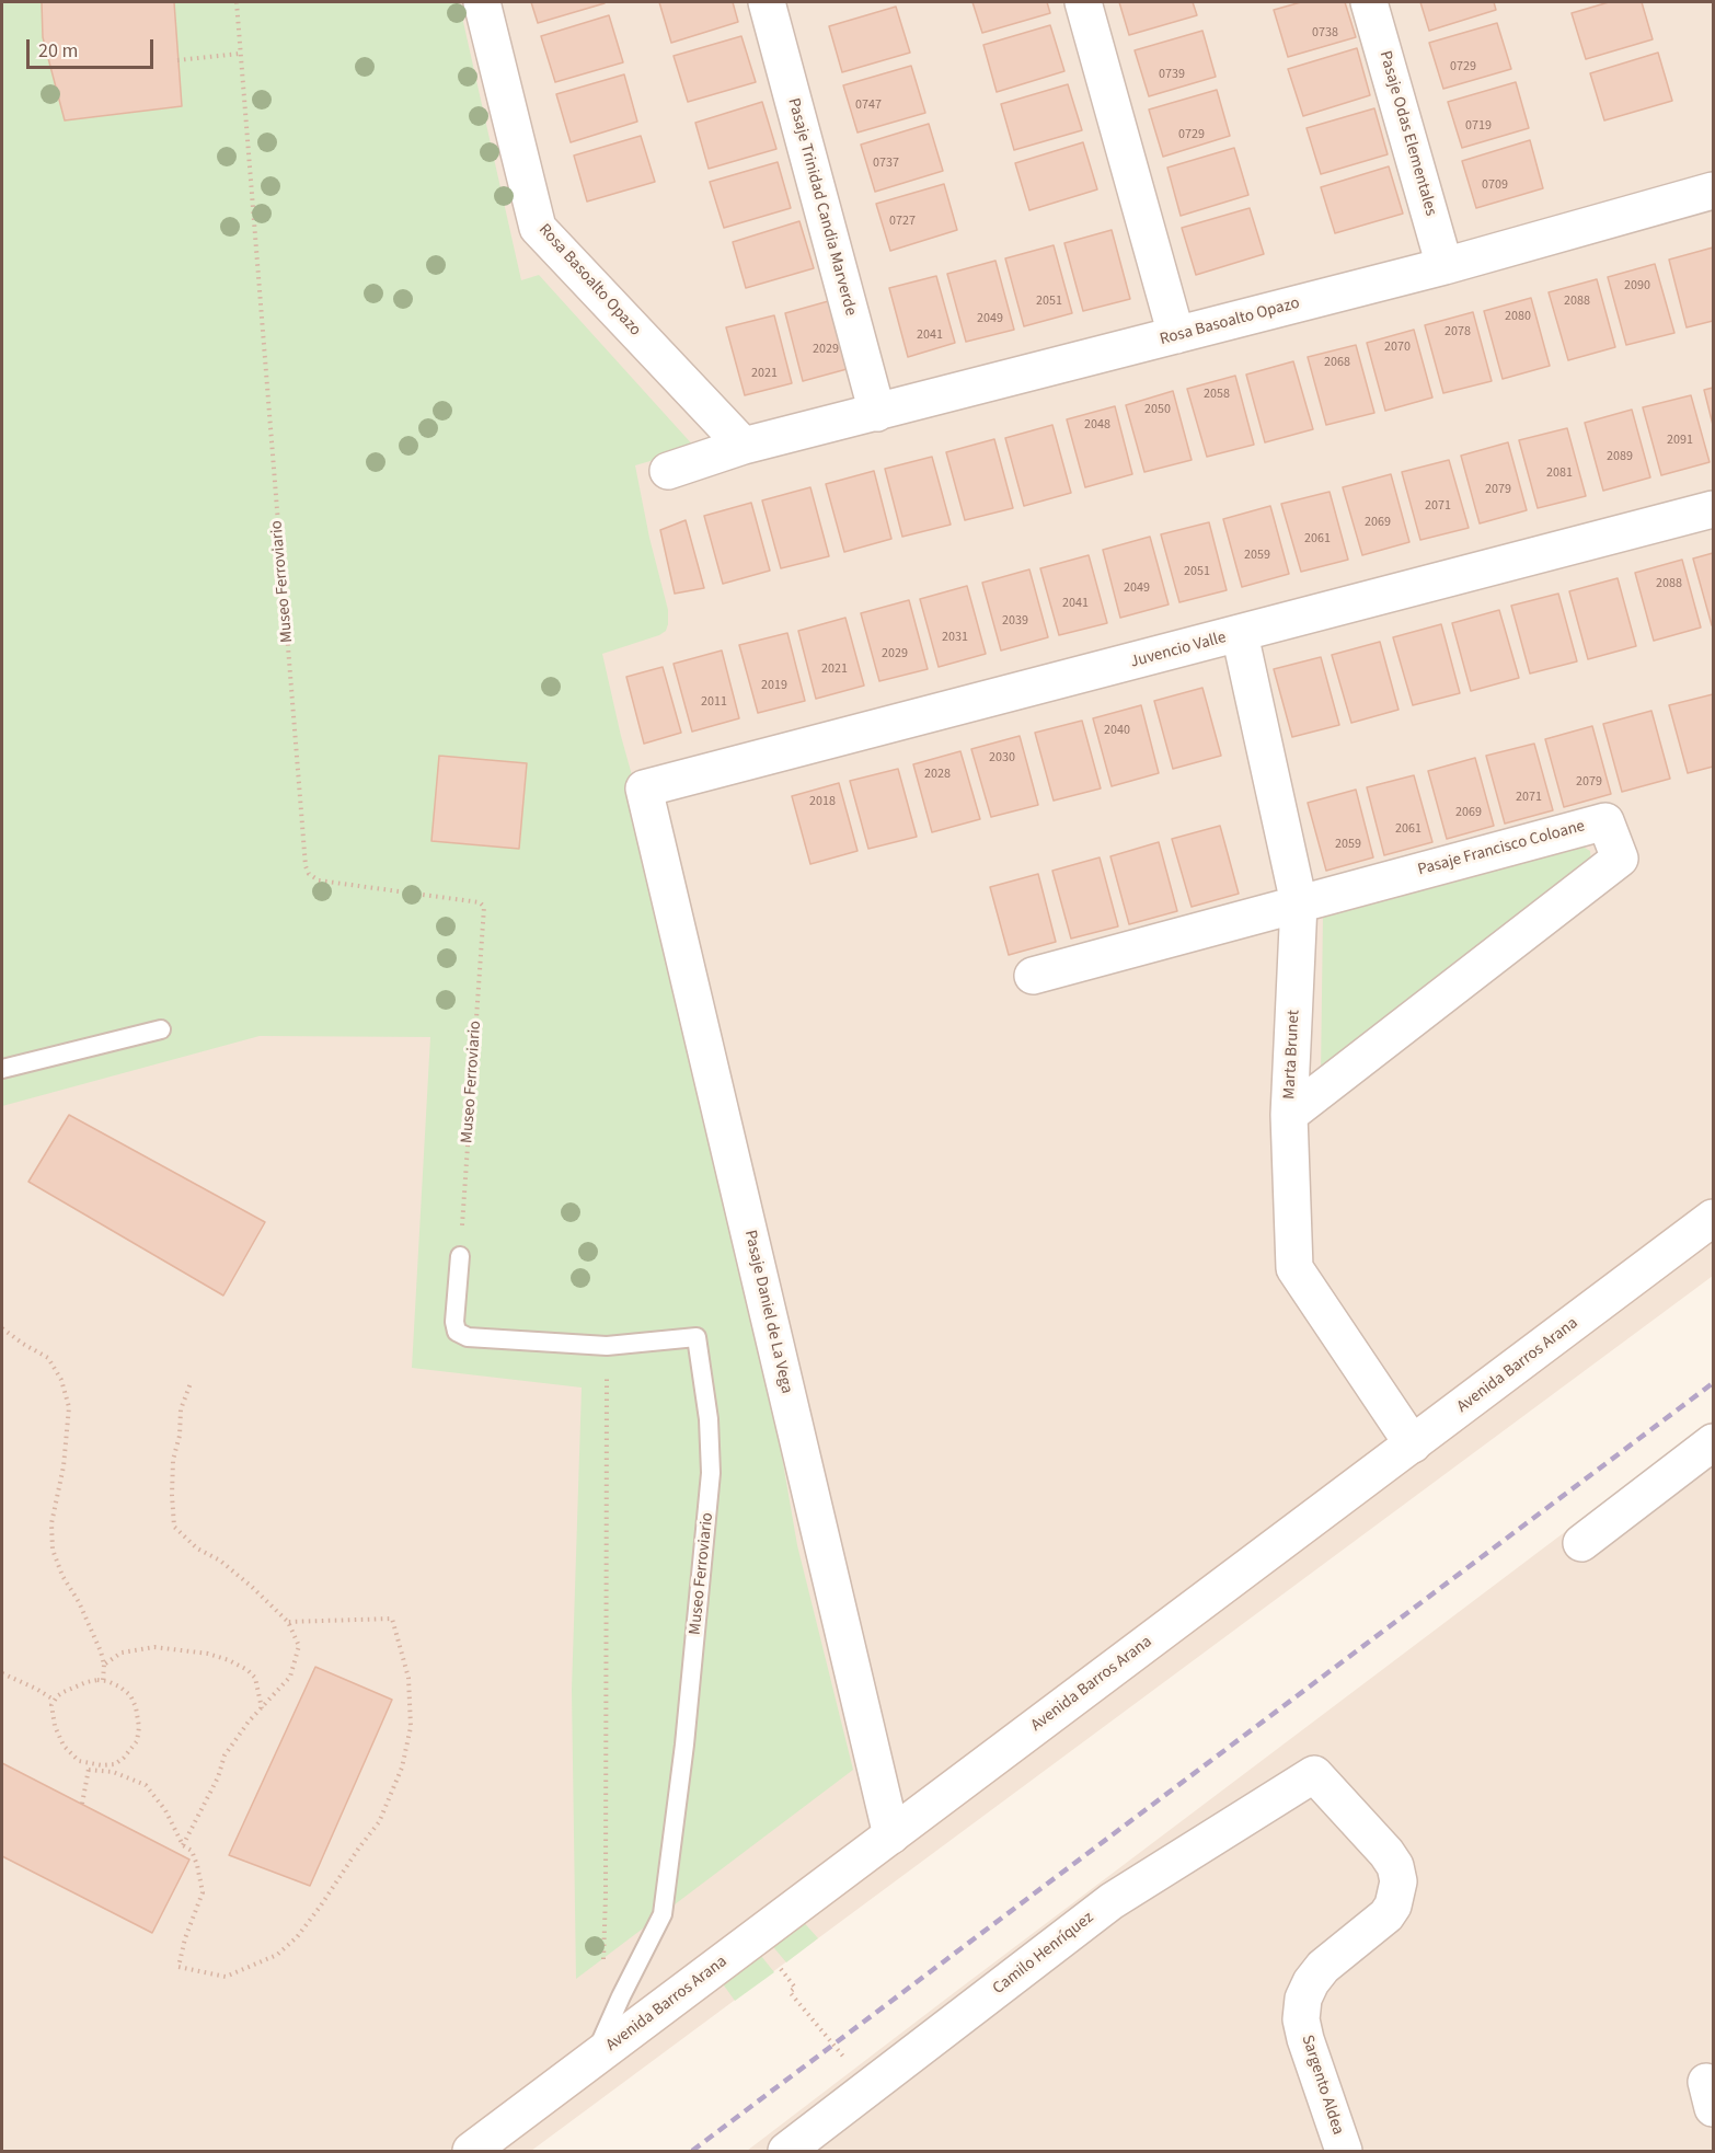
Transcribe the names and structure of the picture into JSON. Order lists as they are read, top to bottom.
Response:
{
  "streets": {
    "street": [
      "Pasaje Odas Elementales",
      "Pasaje Trinidad Candia Marverde",
      "Rosa Basoalto Opazo",
      "Juvencio Valle",
      "Pasaje Francisco Coloane",
      "Marta Brunet",
      "Pasaje Daniel de La Vega",
      "Avenida Barros Arana",
      "Camilo Henríquez",
      "Sargento Aldea"
    ],
    "lane": ["Museo Ferroviario"]
  },
  "crossings": [
    ["Pasaje Odas Elementales", "Rosa Basoalto Opazo"],
    ["Pasaje Trinidad Candia Marverde", "Rosa Basoalto Opazo"],
    ["Museo Ferroviario", "Avenida Barros Arana"],
    ["Juvencio Valle", "Marta Brunet"],
    ["Juvencio Valle", "Pasaje Daniel de La Vega"],
    ["Pasaje Francisco Coloane", "Marta Brunet"],
    ["Marta Brunet", "Avenida Barros Arana"],
    ["Pasaje Daniel de La Vega", "Avenida Barros Arana"],
    ["Camilo Henríquez", "Sargento Aldea"]
  ],
  "house_numbers": [
    "0738",
    "0729",
    "0739",
    "0747",
    "0719",
    "0729",
    "0737",
    "0709",
    "0727",
    "2090",
    "2051",
    "2088",
    "2080",
    "2049",
    "2078",
    "2041",
    "2070",
    "2029",
    "2068",
    "2021",
    "2058",
    "2050",
    "2048",
    "2091",
    "2089",
    "2081",
    "2079",
    "2071",
    "2069",
    "2061",
    "2059",
    "2051",
    "2088",
    "2049",
    "2041",
    "2039",
    "2031",
    "2029",
    "2021",
    "2019",
    "2011",
    "2040",
    "2030",
    "2028",
    "2079",
    "2071",
    "2018",
    "2069",
    "2061",
    "2059"
  ],
  "scale_bar": "20 m"
}
